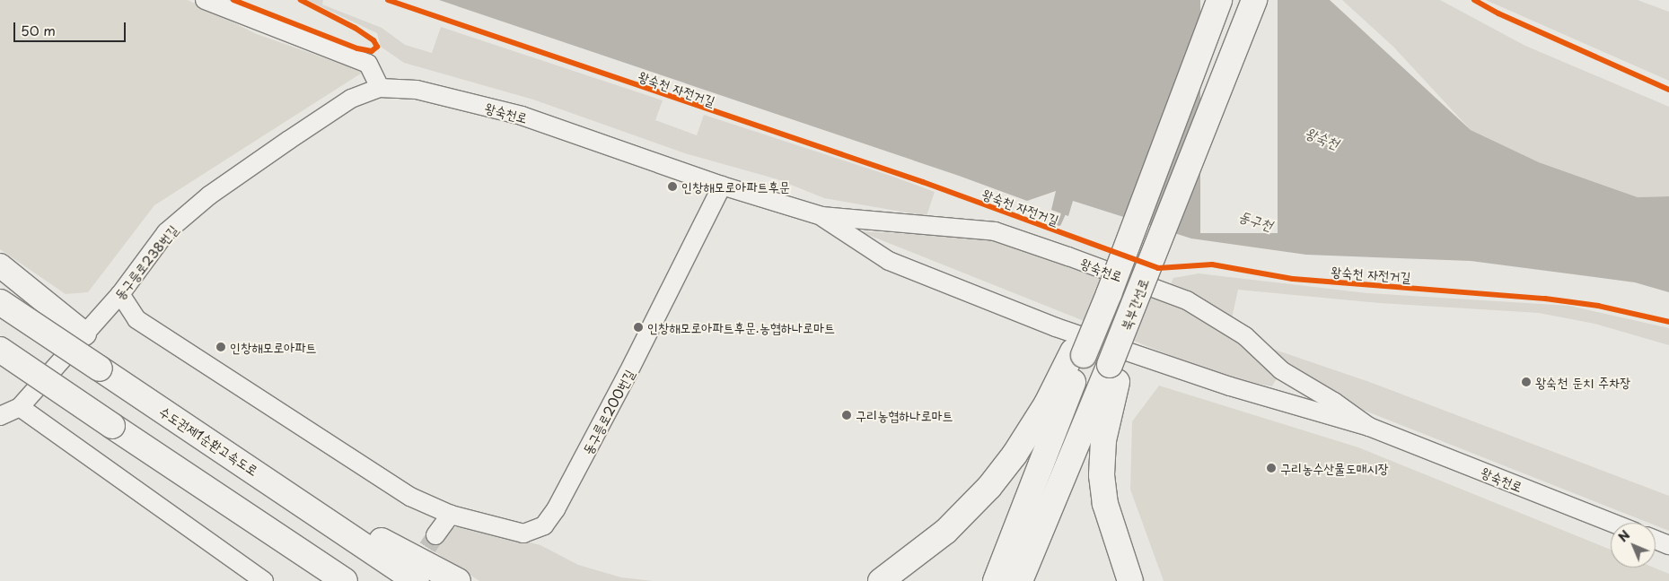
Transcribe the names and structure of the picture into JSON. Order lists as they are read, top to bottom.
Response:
{
  "streets": {
    "highway": ["북부간선로", "수도권제1순환고속도로"],
    "street": ["왕숙천로", "동구릉로238번길", "동구릉로200번길"],
    "cycle path": ["왕숙천 자전거길"]
  },
  "crossings": [
    ["왕숙천로", "동구릉로238번길"],
    ["왕숙천로", "동구릉로200번길"],
    ["동구릉로238번길", "동구릉로200번길"]
  ],
  "water": ["왕숙천", "동구천"],
  "places": [
    "인창해모로아파트후문",
    "인창해모로아파트후문.농협하나로마트",
    "인창해모로아파트",
    "왕숙천 둔치 주차장",
    "구리농협하나로마트",
    "구리농수산물도매시장"
  ],
  "scale_bar": "50 m",
  "north": "top left"
}
